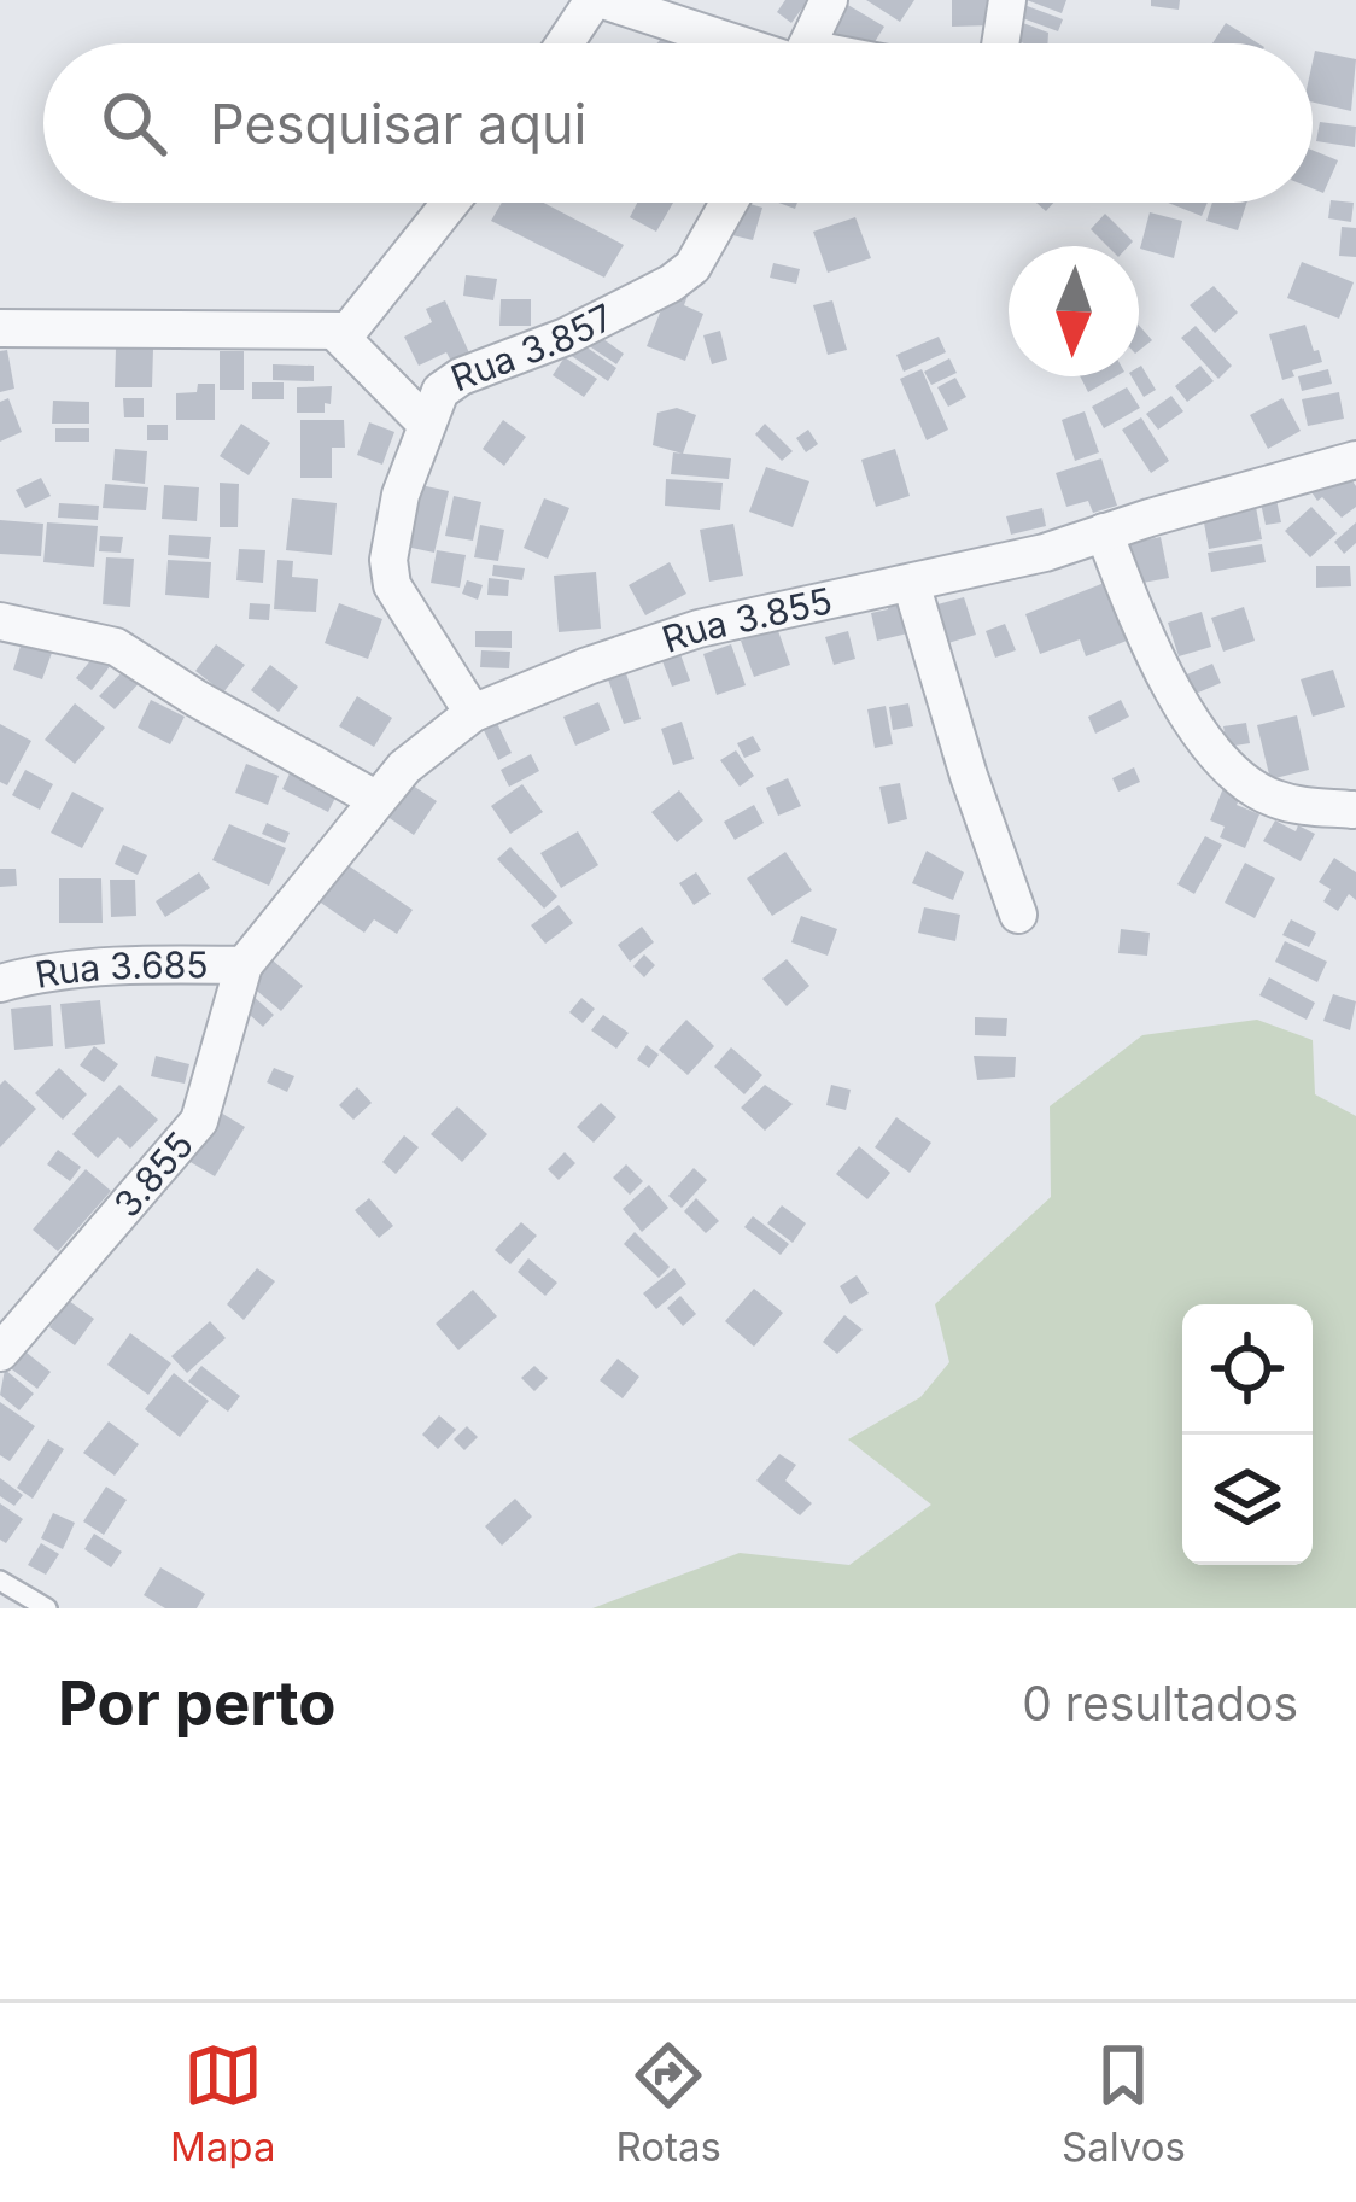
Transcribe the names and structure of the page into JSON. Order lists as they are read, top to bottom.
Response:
{
  "streets": {
    "street": [
      "Rua 3.857",
      "Rua 3.855",
      "Rua 3.685",
      "3.855"
    ]
  },
  "crossings": [
    ["Rua 3.857", "Rua 3.855"],
    ["Rua 3.855", "Rua 3.685"],
    ["Rua 3.855", "3.855"],
    ["Rua 3.685", "3.855"]
  ],
  "north": "bottom",
  "page": {
    "search": "Pesquisar aqui",
    "heading": ["Por perto", "0 resultados"],
    "nav": ["Mapa", "Rotas", "Salvos"]
  }
}
